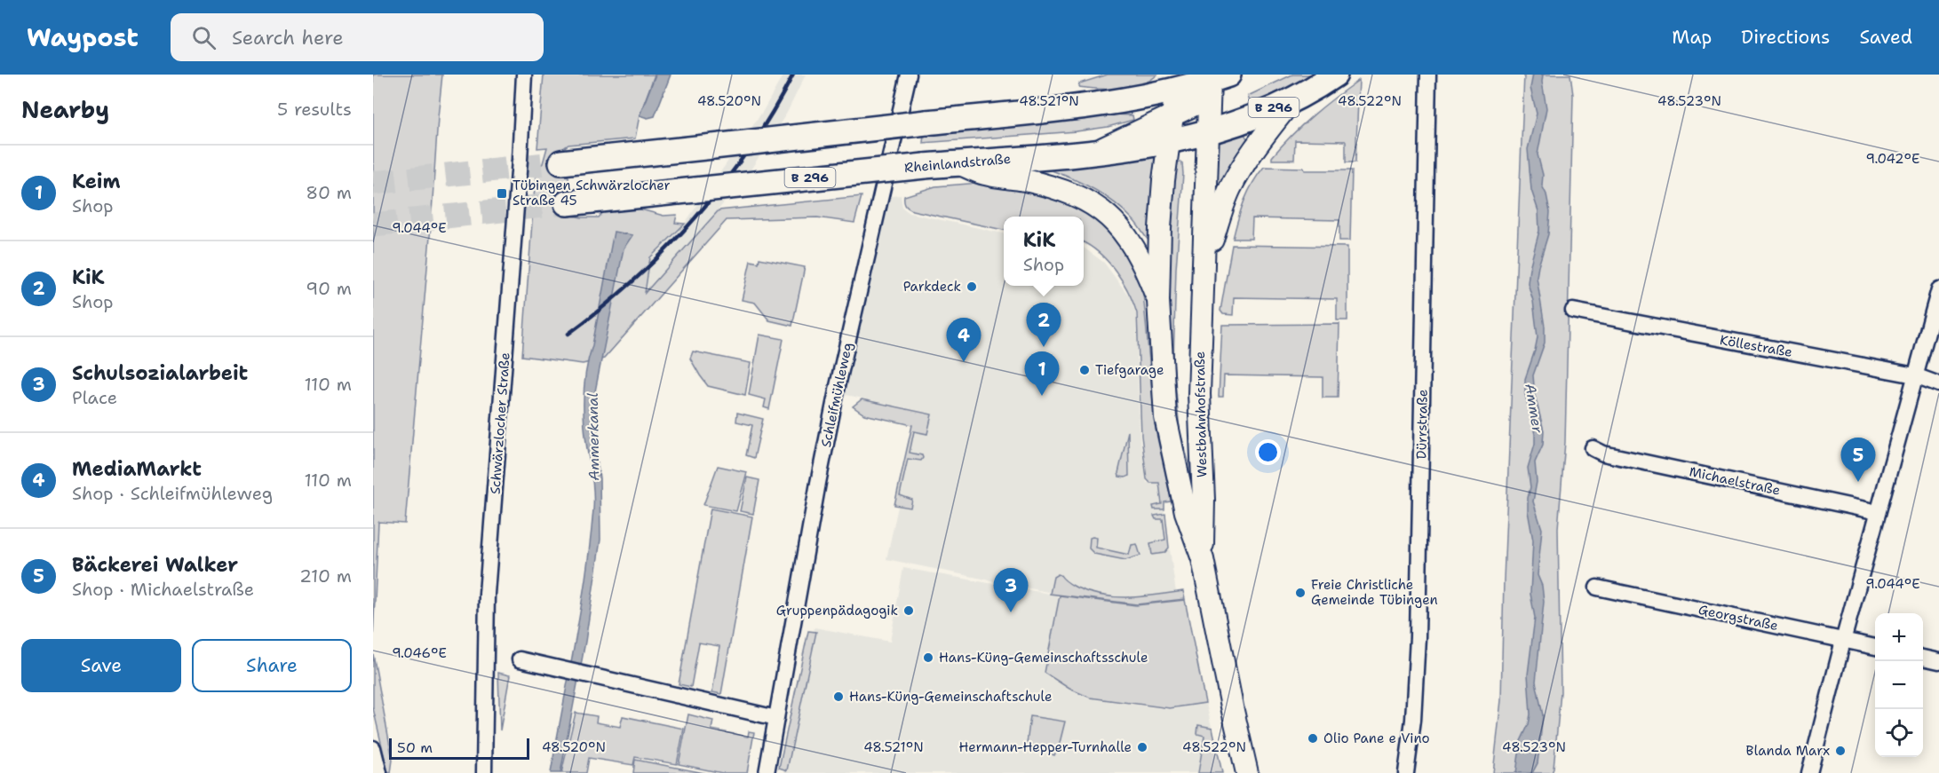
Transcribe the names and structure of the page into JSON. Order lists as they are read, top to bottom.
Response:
{
  "streets": {
    "main road": ["B 296", "Rheinlandstraße", "Westbahnhofstraße"],
    "street": [
      "Köllestraße",
      "Schleifmühleweg",
      "Schwärzlocher Straße",
      "Dürrstraße",
      "Michaelstraße",
      "Georgstraße"
    ]
  },
  "crossings": [
    ["B 296", "Rheinlandstraße"],
    ["B 296", "Westbahnhofstraße"],
    ["Rheinlandstraße", "Westbahnhofstraße"]
  ],
  "water": ["Ammer", "Ammerkanal"],
  "places": {
    "transit": ["Tübingen Schwärzlocher Straße 45"],
    "other": [
      "Parkdeck",
      "Tiefgarage",
      "Freie Christliche Gemeinde Tübingen",
      "Gruppenpädagogik",
      "Hans-Küng-Gemeinschaftsschule",
      "Hans-Küng-Gemeinschaftschule",
      "Olio Pane e Vino",
      "Hermann-Hepper-Turnhalle",
      "Blanda Marx"
    ]
  },
  "scale_bar": "50 m",
  "page": {
    "header": "Waypost",
    "search": "Search here",
    "nav": ["Map", "Directions", "Saved"],
    "heading": ["Nearby", "5 results"],
    "list": [
      {
        "mark": "1",
        "name": "Keim",
        "note": "Shop",
        "value": "80 m"
      },
      {
        "mark": "2",
        "name": "KiK",
        "note": "Shop",
        "value": "90 m"
      },
      {
        "mark": "3",
        "name": "Schulsozialarbeit",
        "note": "Place",
        "value": "110 m"
      },
      {
        "mark": "4",
        "name": "MediaMarkt",
        "note": "Shop · Schleifmühleweg",
        "value": "110 m"
      },
      {
        "mark": "5",
        "name": "Bäckerei Walker",
        "note": "Shop · Michaelstraße",
        "value": "210 m"
      }
    ],
    "popup": ["KiK", "Shop"],
    "pins": [
      "2",
      "4",
      "1",
      "5",
      "3"
    ],
    "map_buttons": ["+", "−"],
    "buttons": ["Save", "Share"],
    "scale": "50 m"
  },
  "coordinates": [
    "48.520°N",
    "48.521°N",
    "48.522°N",
    "48.523°N",
    "9.042°E",
    "9.044°E",
    "9.046°E"
  ]
}
